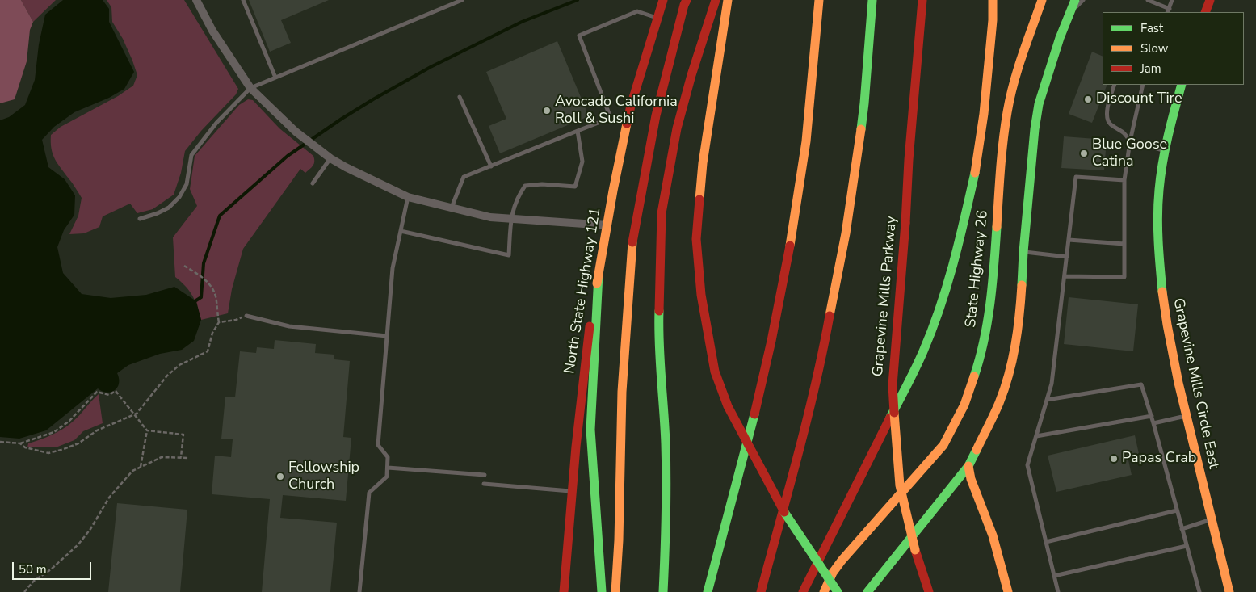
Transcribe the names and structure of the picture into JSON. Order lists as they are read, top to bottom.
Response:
{
  "streets": {
    "main road": [
      "State Highway 26",
      "North State Highway 121",
      "Grapevine Mills Parkway",
      "Grapevine Mills Circle East"
    ]
  },
  "places": [
    "Discount Tire",
    "Avocado California Roll & Sushi",
    "Blue Goose Catina",
    "Papas Crab",
    "Fellowship Church"
  ],
  "legend": ["Fast", "Slow", "Jam"],
  "scale_bar": "50 m"
}
